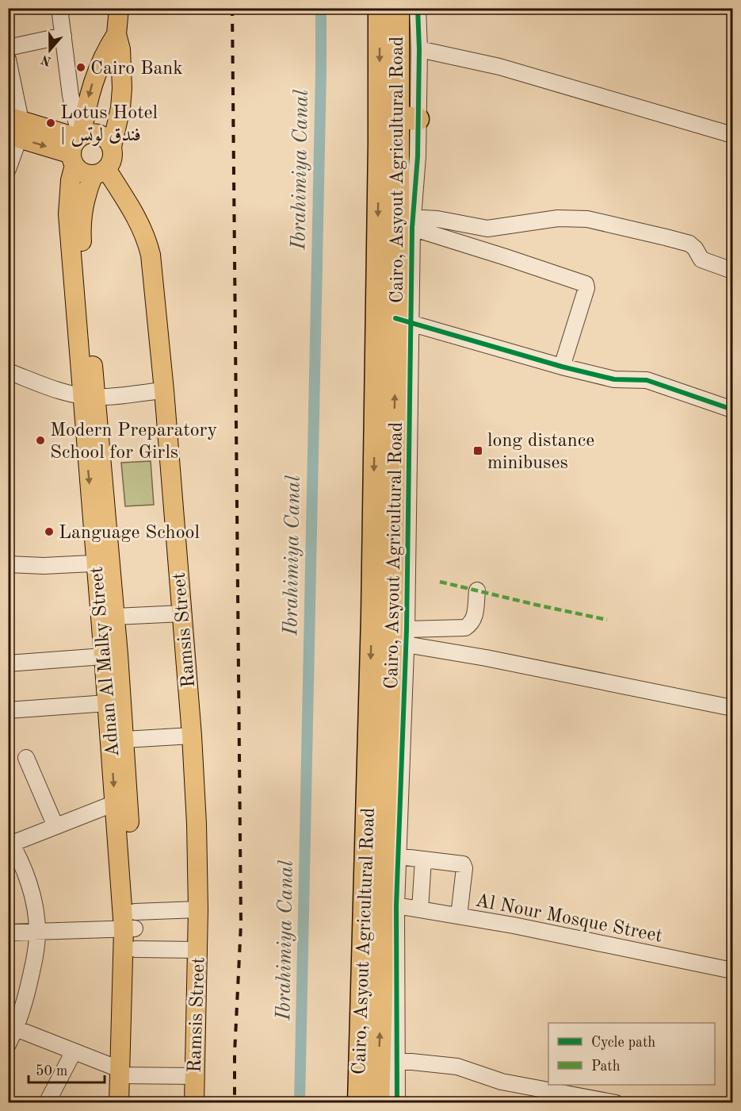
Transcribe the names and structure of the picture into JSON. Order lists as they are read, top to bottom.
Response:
{
  "streets": {
    "highway": ["Cairo, Asyout Agricultural Road"],
    "main road": ["Ramsis Street", "Adnan Al Malky Street"],
    "street": ["Al Nour Mosque Street"]
  },
  "crossings": [
    ["Cairo, Asyout Agricultural Road", "Al Nour Mosque Street"],
    ["Ramsis Street", "Adnan Al Malky Street"]
  ],
  "water": ["Ibrahimiya Canal"],
  "places": {
    "other": [
      "Cairo Bank",
      "Lotus Hotel | فندق لوتس",
      "Modern Preparatory School for Girls",
      "Language School"
    ],
    "transit": ["long distance minibuses"]
  },
  "legend": ["Cycle path", "Path"],
  "scale_bar": "50 m",
  "north": "bottom"
}
